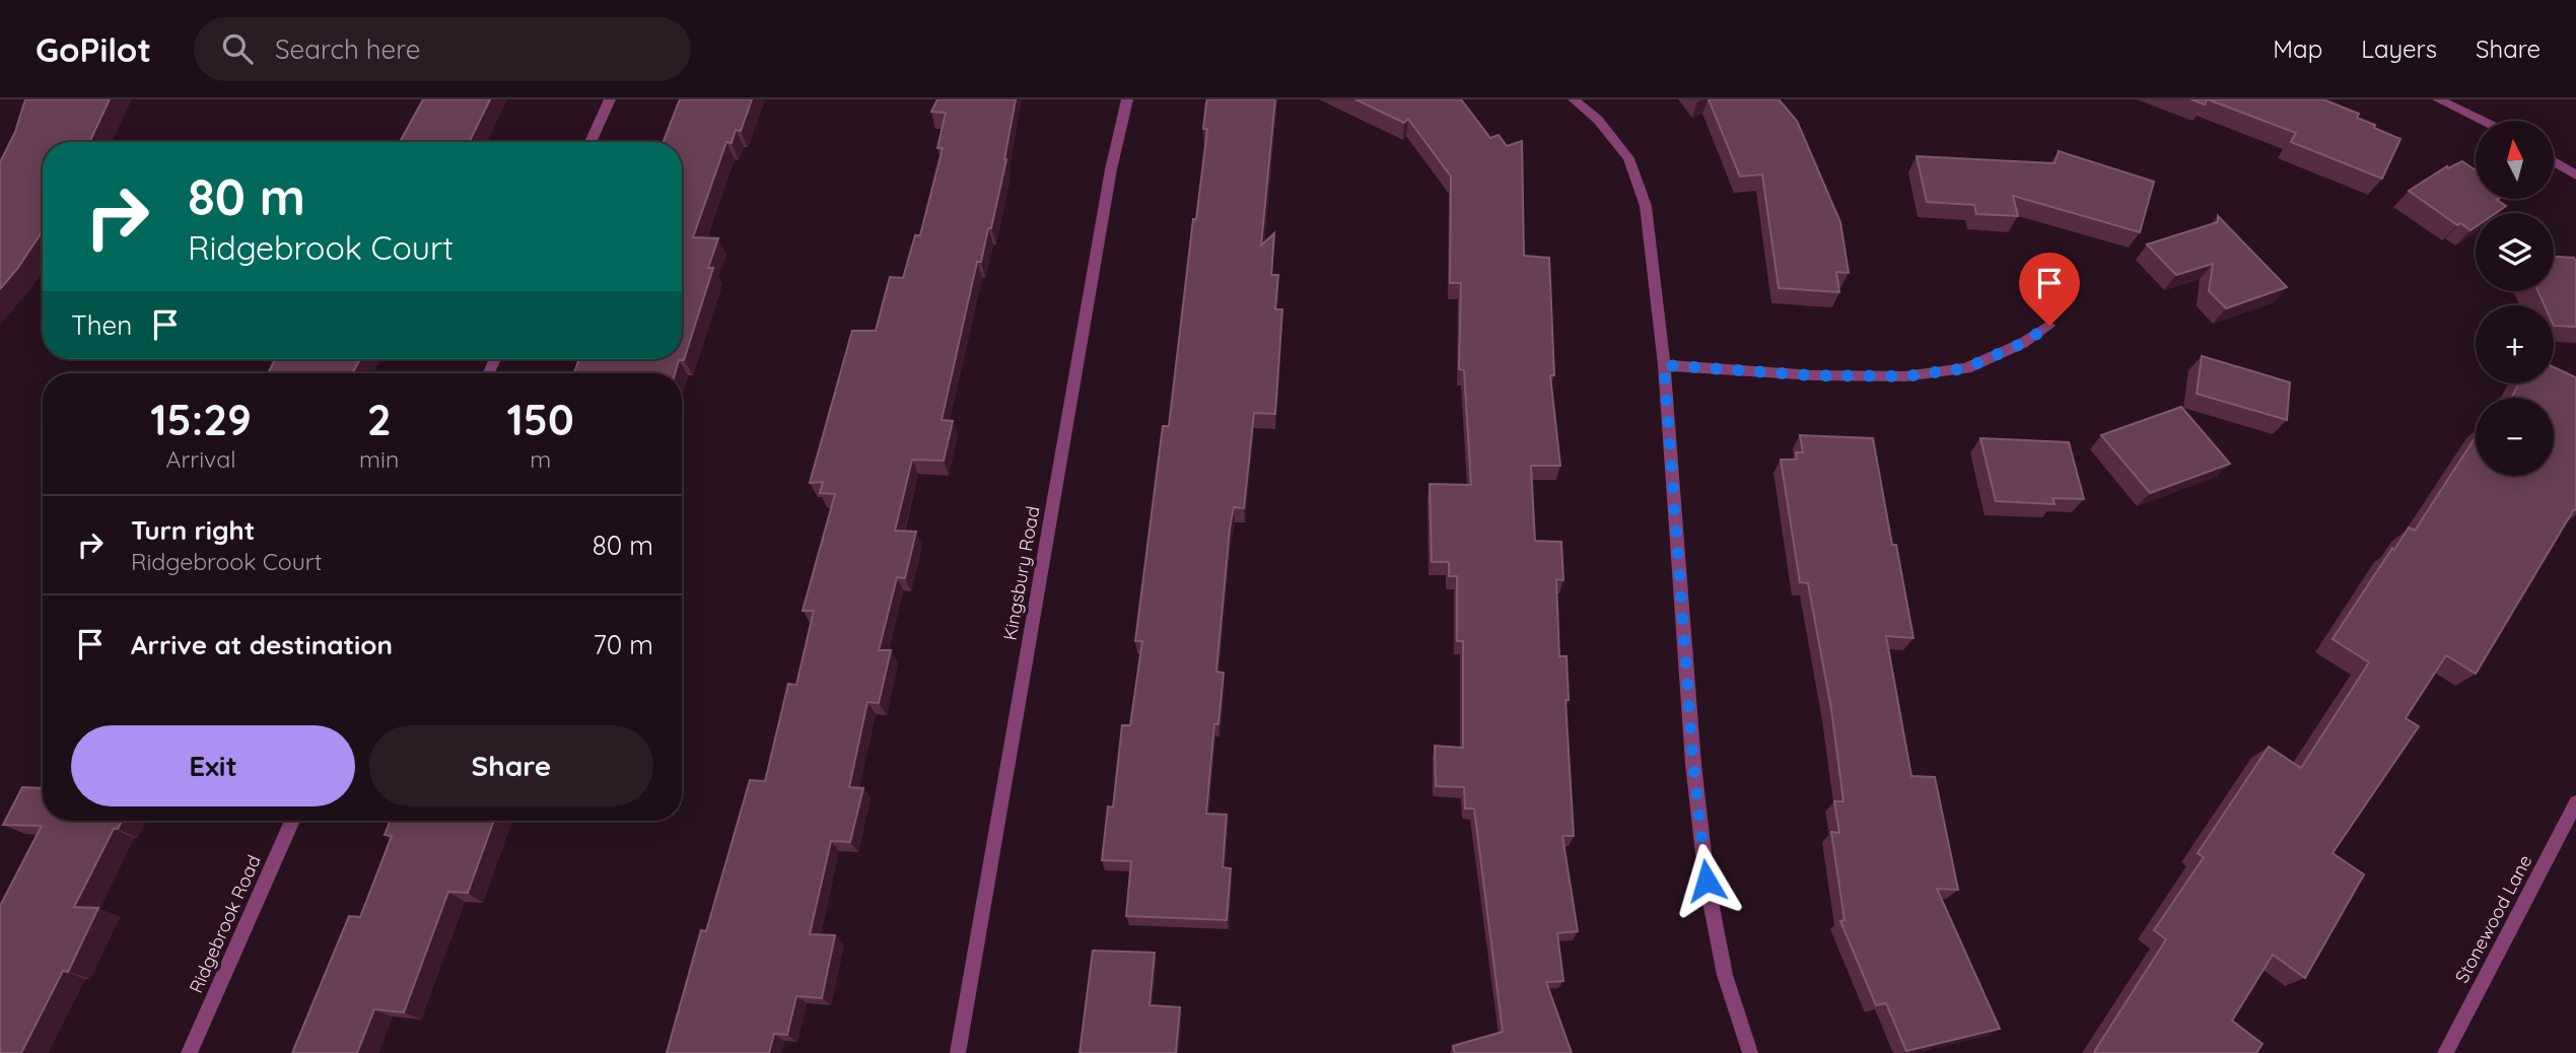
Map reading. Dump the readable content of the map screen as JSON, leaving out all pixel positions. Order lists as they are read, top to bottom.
{
  "streets": {
    "street": ["Kingsbury Road", "Stonewood Lane", "Ridgebrook Road"]
  },
  "north": "top",
  "page": {
    "header": "GoPilot",
    "search": "Search here",
    "nav": ["Map", "Layers", "Share"],
    "map_buttons": ["+", "−"],
    "turn": ["80 m", "Ridgebrook Court"],
    "then": "Then",
    "eta": [
      "15:29",
      "Arrival",
      "2",
      "min",
      "150",
      "m"
    ],
    "list": [
      {
        "name": "Turn right",
        "note": "Ridgebrook Court",
        "value": "80 m"
      },
      {
        "name": "Arrive at destination",
        "value": "70 m"
      }
    ],
    "buttons": ["Exit", "Share"]
  }
}
